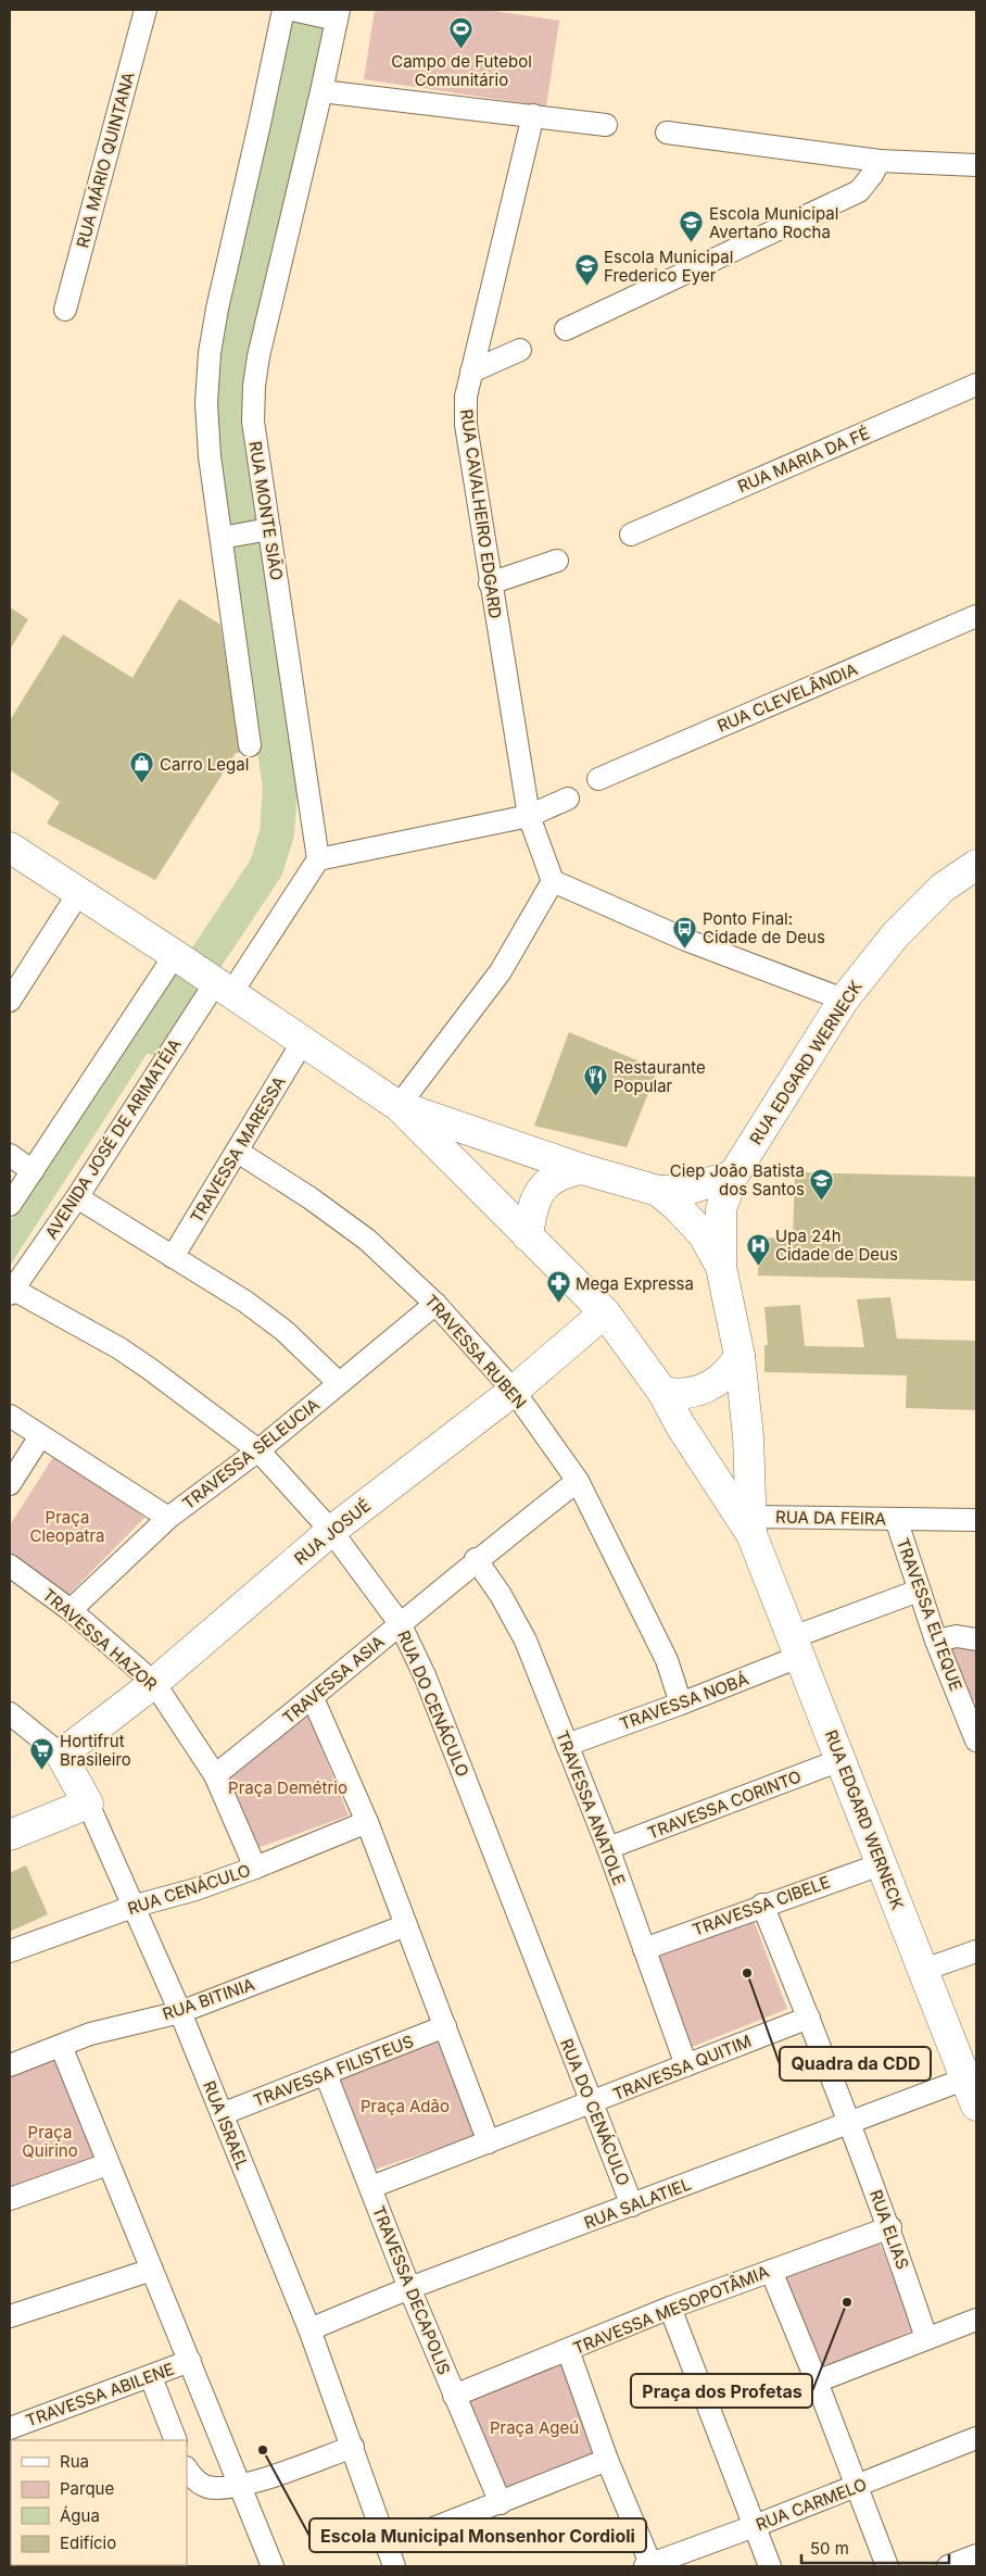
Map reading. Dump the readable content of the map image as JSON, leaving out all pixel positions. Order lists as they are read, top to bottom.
{
  "streets": {
    "main road": ["RUA EDGARD WERNECK", "RUA JOSUÉ", "RUA ISRAEL"],
    "street": [
      "RUA MÁRIO QUINTANA",
      "RUA MARIA DA FÉ",
      "RUA MONTE SIÃO",
      "RUA CAVALHEIRO EDGARD",
      "RUA CLEVELÂNDIA",
      "AVENIDA JOSÉ DE ARIMATÉIA",
      "TRAVESSA MARESSA",
      "TRAVESSA RUBEN",
      "TRAVESSA SELEUCIA",
      "RUA DA FEIRA",
      "TRAVESSA ELTEQUE",
      "TRAVESSA HAZOR",
      "TRAVESSA ASIA",
      "TRAVESSA NOBÁ",
      "RUA DO CENÁCULO",
      "TRAVESSA CORINTO",
      "TRAVESSA ANATOLE",
      "RUA CENÁCULO",
      "TRAVESSA CIBELE",
      "RUA BITINIA",
      "TRAVESSA QUITIM",
      "TRAVESSA FILISTEUS",
      "RUA SALATIEL",
      "RUA ELIAS",
      "TRAVESSA DECAPOLIS",
      "TRAVESSA MESOPOTÂMIA",
      "TRAVESSA ABILENE",
      "RUA CARMELO"
    ]
  },
  "crossings": [
    ["RUA EDGARD WERNECK", "RUA DA FEIRA"],
    ["RUA EDGARD WERNECK", "TRAVESSA NOBÁ"],
    ["RUA EDGARD WERNECK", "TRAVESSA CORINTO"],
    ["RUA EDGARD WERNECK", "TRAVESSA CIBELE"],
    ["RUA EDGARD WERNECK", "RUA SALATIEL"],
    ["AVENIDA JOSÉ DE ARIMATÉIA", "RUA DO CENÁCULO"],
    ["TRAVESSA MARESSA", "TRAVESSA RUBEN"],
    ["TRAVESSA RUBEN", "TRAVESSA SELEUCIA"],
    ["TRAVESSA RUBEN", "RUA JOSUÉ"],
    ["TRAVESSA RUBEN", "TRAVESSA ASIA"],
    ["TRAVESSA RUBEN", "TRAVESSA NOBÁ"],
    ["TRAVESSA SELEUCIA", "TRAVESSA HAZOR"],
    ["TRAVESSA SELEUCIA", "RUA DO CENÁCULO"],
    ["RUA DA FEIRA", "TRAVESSA ELTEQUE"],
    ["RUA JOSUÉ", "TRAVESSA HAZOR"],
    ["RUA JOSUÉ", "RUA DO CENÁCULO"],
    ["RUA JOSUÉ", "RUA ISRAEL"],
    ["TRAVESSA ELTEQUE", "TRAVESSA NOBÁ"],
    ["TRAVESSA HAZOR", "TRAVESSA ASIA"],
    ["TRAVESSA HAZOR", "RUA CENÁCULO"],
    ["TRAVESSA ASIA", "RUA DO CENÁCULO"],
    ["TRAVESSA ASIA", "TRAVESSA ANATOLE"],
    ["TRAVESSA NOBÁ", "TRAVESSA ANATOLE"],
    ["RUA DO CENÁCULO", "TRAVESSA QUITIM"],
    ["RUA DO CENÁCULO", "RUA SALATIEL"],
    ["TRAVESSA CORINTO", "TRAVESSA ANATOLE"],
    ["TRAVESSA ANATOLE", "TRAVESSA CIBELE"],
    ["TRAVESSA ANATOLE", "TRAVESSA QUITIM"],
    ["RUA CENÁCULO", "RUA ISRAEL"],
    ["TRAVESSA CIBELE", "RUA ELIAS"],
    ["RUA BITINIA", "RUA ISRAEL"],
    ["TRAVESSA QUITIM", "RUA ELIAS"],
    ["TRAVESSA QUITIM", "TRAVESSA DECAPOLIS"],
    ["TRAVESSA FILISTEUS", "RUA ISRAEL"],
    ["TRAVESSA FILISTEUS", "TRAVESSA DECAPOLIS"],
    ["RUA ISRAEL", "RUA SALATIEL"],
    ["RUA SALATIEL", "RUA ELIAS"],
    ["RUA SALATIEL", "TRAVESSA DECAPOLIS"],
    ["RUA ELIAS", "TRAVESSA MESOPOTÂMIA"],
    ["TRAVESSA DECAPOLIS", "TRAVESSA MESOPOTÂMIA"]
  ],
  "parks": [
    "Praça Cleopatra",
    "Praça Demétrio",
    "Praça Adão",
    "Praça Quirino",
    "Praça Ageú"
  ],
  "places": {
    "sports": ["Campo de Futebol Comunitário"],
    "school or university": ["Escola Municipal Avertano Rocha", "Escola Municipal Frederico Eyer", "Ciep João Batista dos Santos"],
    "shop": ["Carro Legal"],
    "bus stop": ["Ponto Final: Cidade de Deus"],
    "restaurant": ["Restaurante Popular"],
    "hospital": ["Upa 24h Cidade de Deus"],
    "pharmacy": ["Mega Expressa"],
    "supermarket": ["Hortifrut Brasileiro"],
    "other": ["Quadra da CDD", "Praça dos Profetas", "Escola Municipal Monsenhor Cordioli"]
  },
  "legend": [
    "Rua",
    "Parque",
    "Água",
    "Edifício"
  ],
  "scale_bar": "50 m"
}
